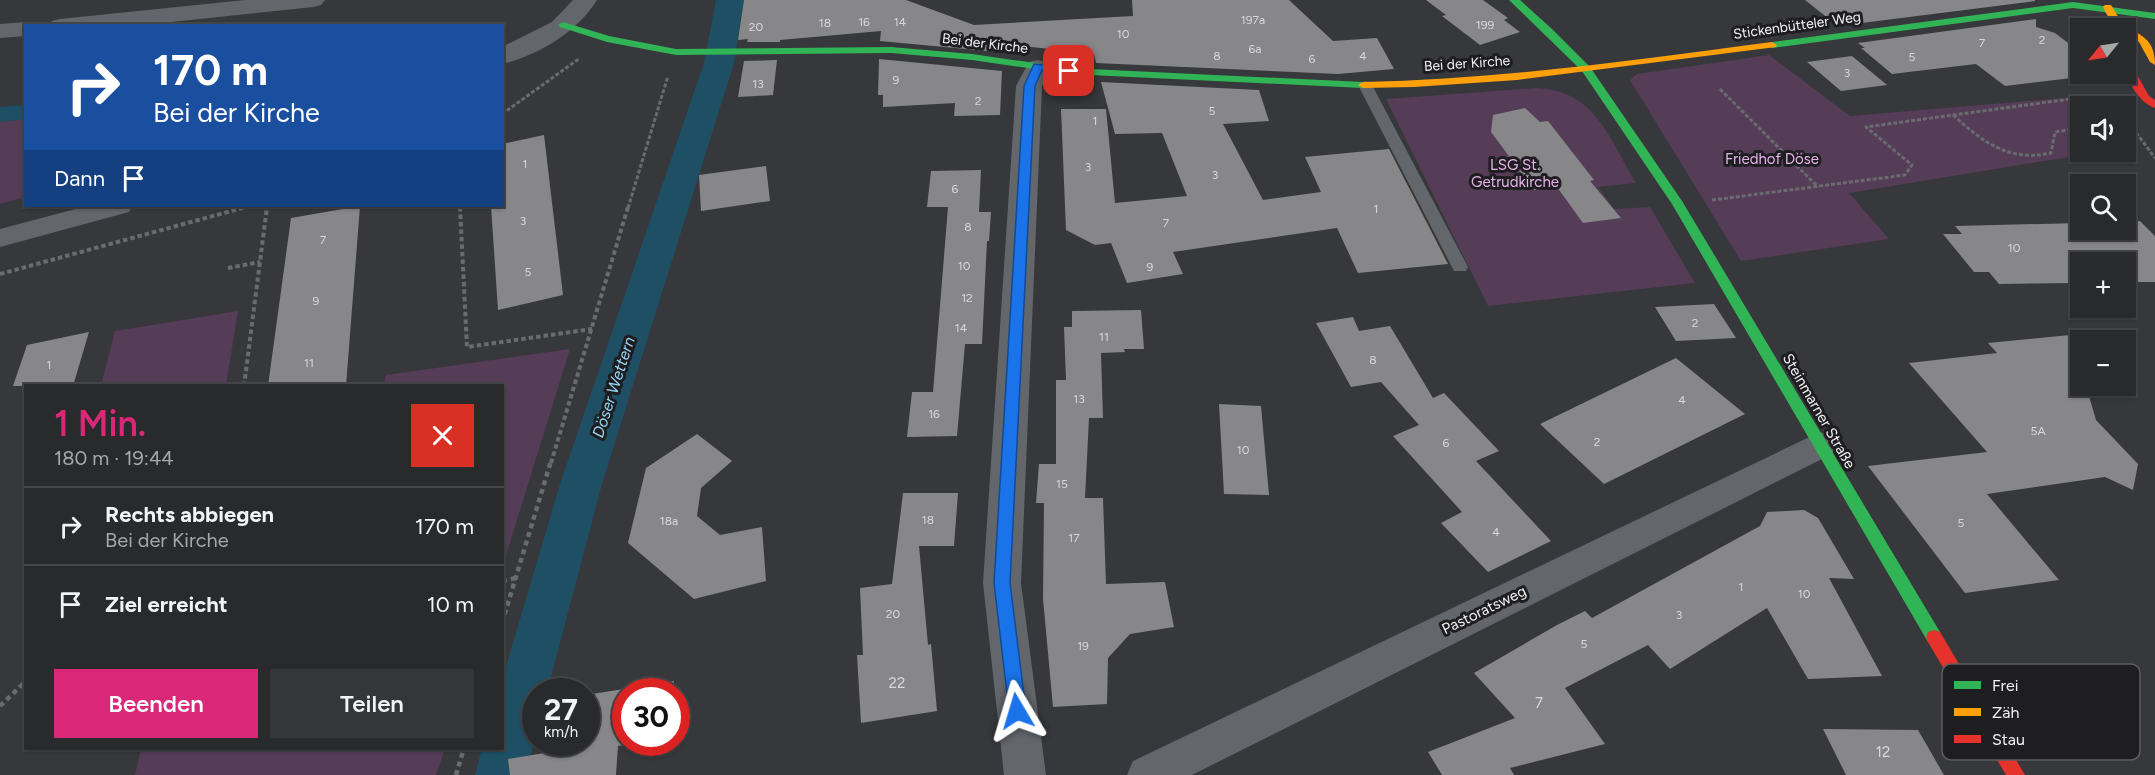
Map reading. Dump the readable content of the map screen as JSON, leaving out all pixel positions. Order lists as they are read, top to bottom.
{
  "streets": {
    "street": [
      "Stickenbütteler Weg",
      "Bei der Kirche",
      "Steinmarner Straße",
      "Pastoratsweg"
    ]
  },
  "crossings": [
    ["Stickenbütteler Weg", "Bei der Kirche"],
    ["Stickenbütteler Weg", "Steinmarner Straße"],
    ["Bei der Kirche", "Steinmarner Straße"],
    ["Steinmarner Straße", "Pastoratsweg"]
  ],
  "water": ["Döser Wettern"],
  "parks": ["Friedhof Döse", "LSG St. Getrudkirche"],
  "house_numbers": [
    "197a",
    "16",
    "14",
    "18",
    "199",
    "20",
    "10",
    "2",
    "7",
    "6a",
    "8",
    "4",
    "5",
    "6",
    "3",
    "9",
    "13",
    "2",
    "5",
    "1",
    "1",
    "3",
    "3",
    "6",
    "1",
    "3",
    "7",
    "8",
    "7",
    "10",
    "10",
    "9",
    "5",
    "12",
    "9",
    "2",
    "14",
    "11",
    "8",
    "11",
    "1",
    "13",
    "4",
    "16",
    "5A",
    "2",
    "6",
    "10",
    "15",
    "18",
    "18a",
    "5",
    "4",
    "17",
    "1",
    "10",
    "20",
    "3",
    "5",
    "19",
    "22",
    "7",
    "12"
  ],
  "legend": ["Frei", "Zäh", "Stau"],
  "north": "bottom left",
  "page": {
    "map_buttons": ["+", "−"],
    "turn": ["170 m", "Bei der Kirche"],
    "then": "Dann",
    "heading": ["1 Min.", "180 m · 19:44"],
    "list": [
      {
        "name": "Rechts abbiegen",
        "note": "Bei der Kirche",
        "value": "170 m"
      },
      {
        "name": "Ziel erreicht",
        "value": "10 m"
      }
    ],
    "buttons": ["Beenden", "Teilen"],
    "speed": "27 km/h",
    "limit": "30"
  }
}
